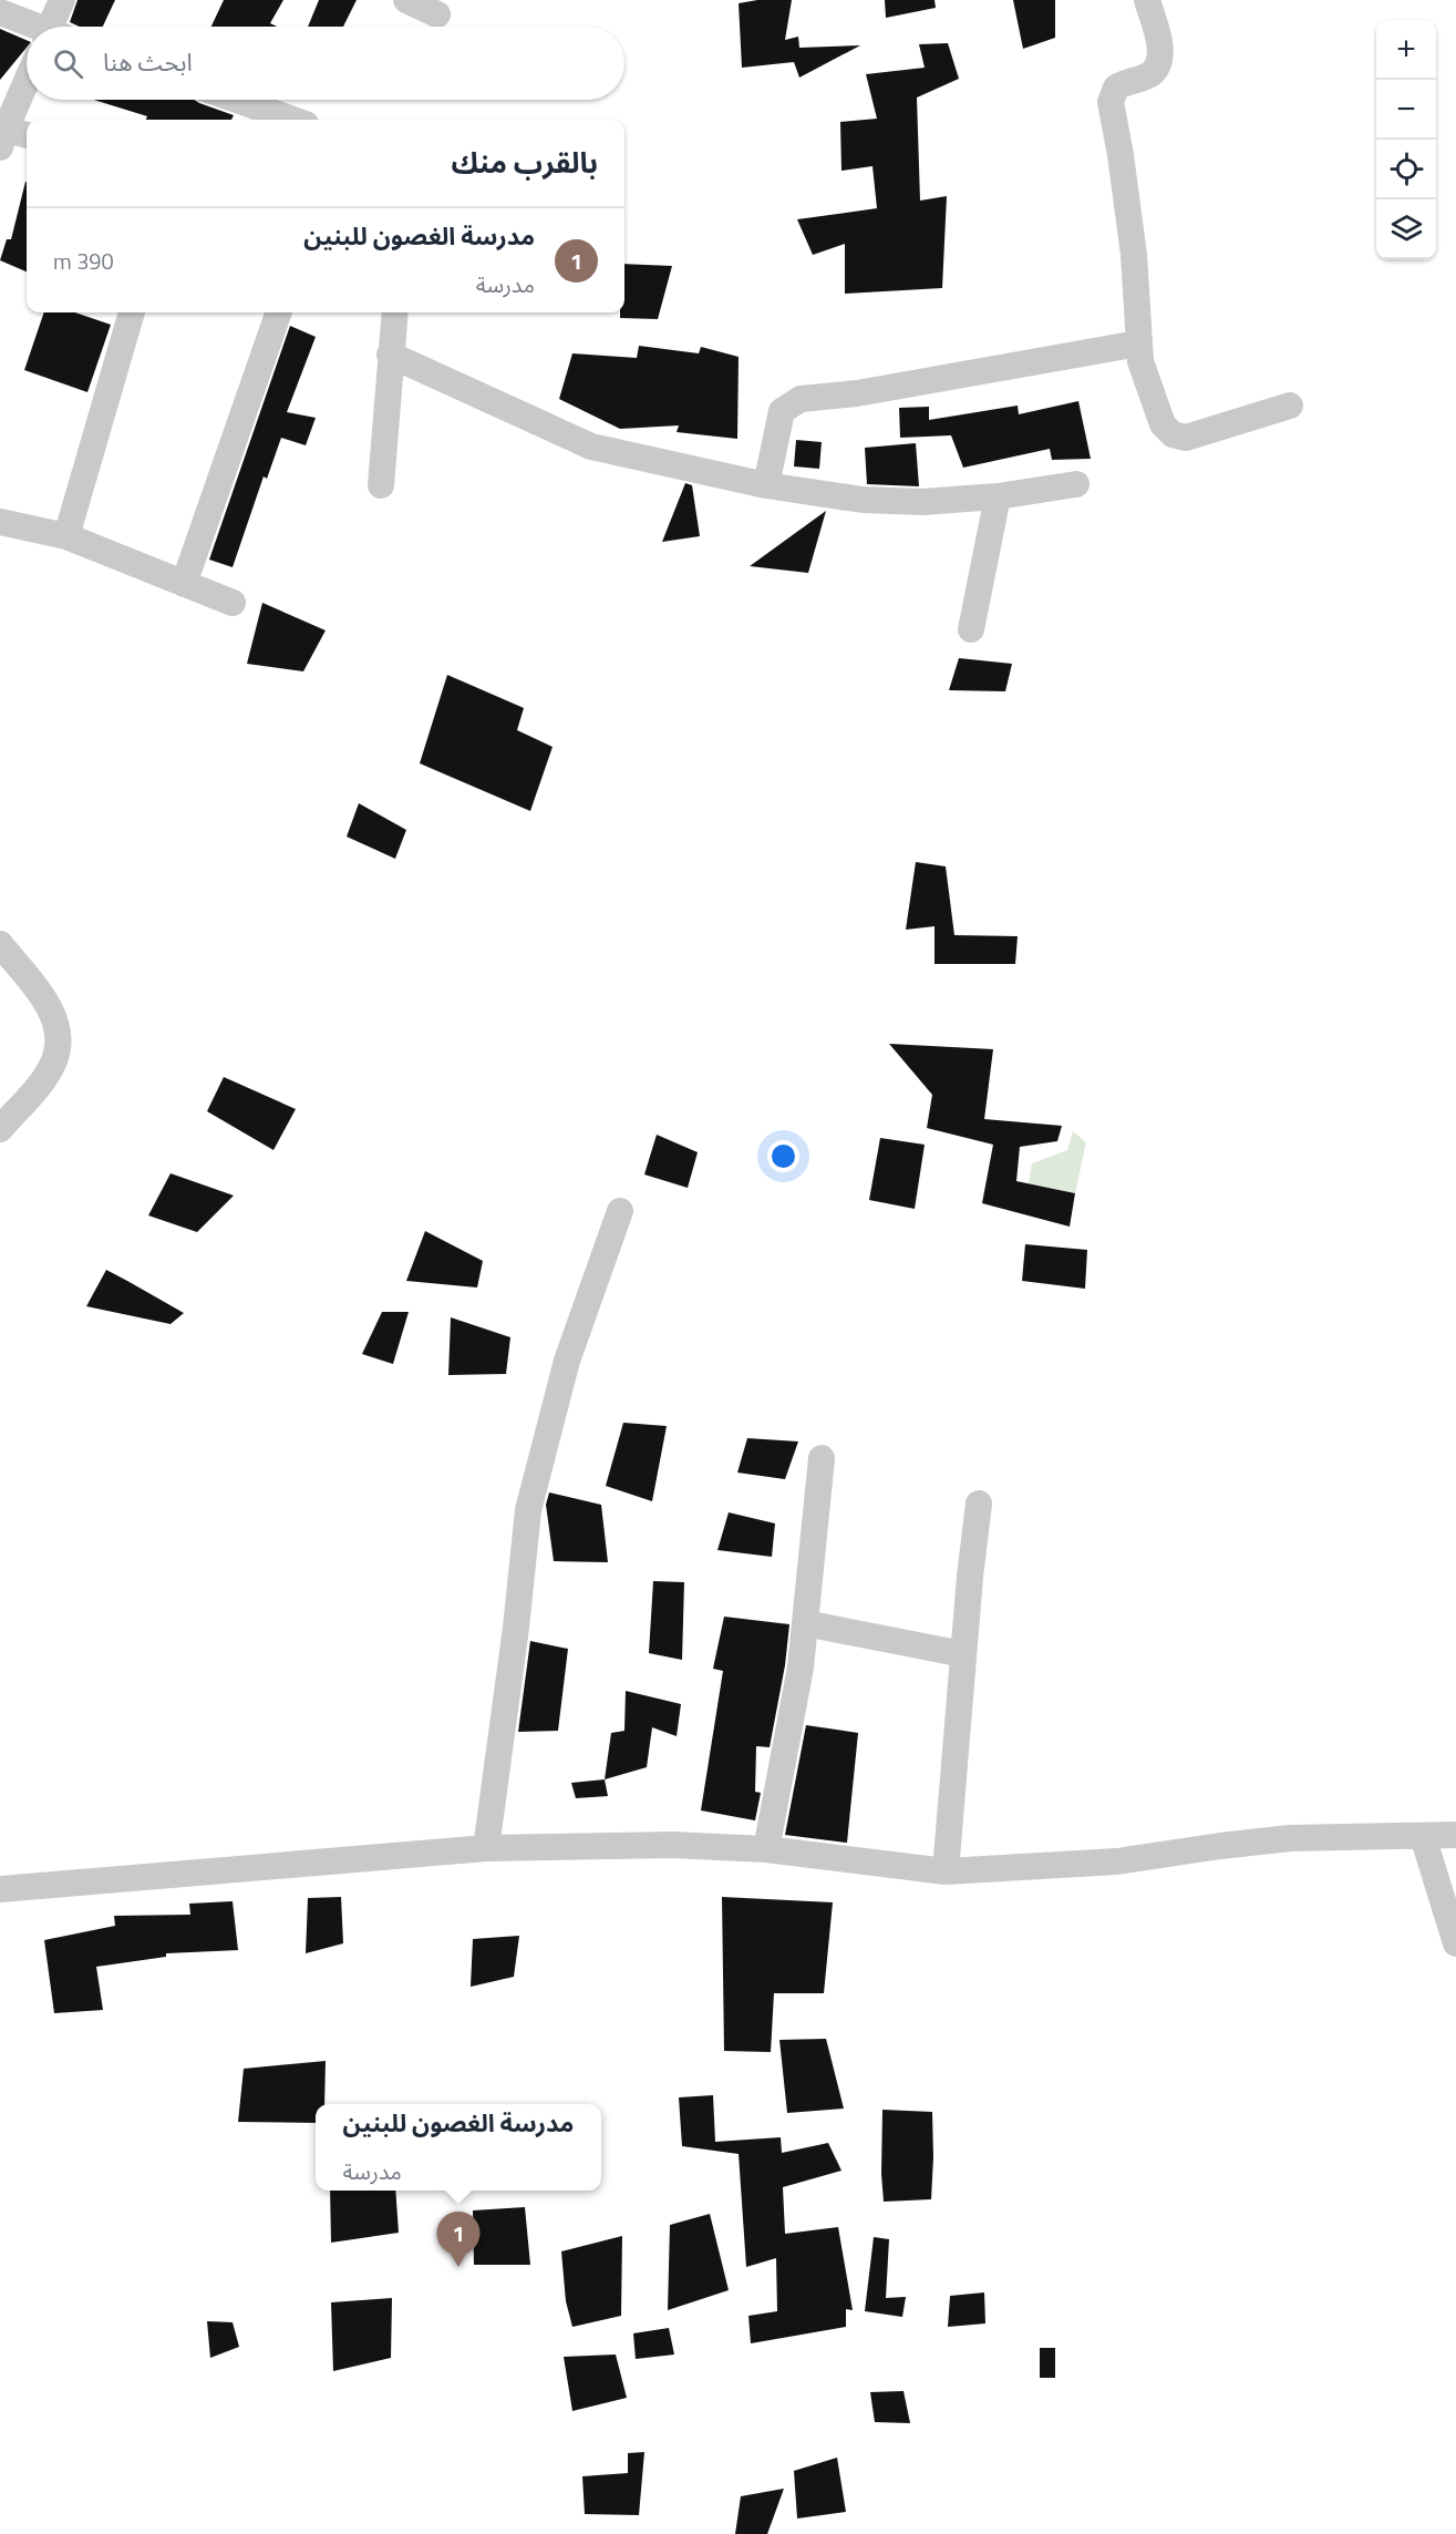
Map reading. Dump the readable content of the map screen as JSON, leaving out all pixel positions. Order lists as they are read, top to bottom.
{
  "page": {
    "map_buttons": ["+", "−"],
    "search": "ابحث هنا",
    "heading": "بالقرب منك",
    "list": [
      {
        "mark": "1",
        "name": "مدرسة الغصون للبنين",
        "note": "مدرسة",
        "value": "390 m"
      }
    ],
    "popup": ["مدرسة الغصون للبنين", "مدرسة"],
    "pins": "1"
  }
}
